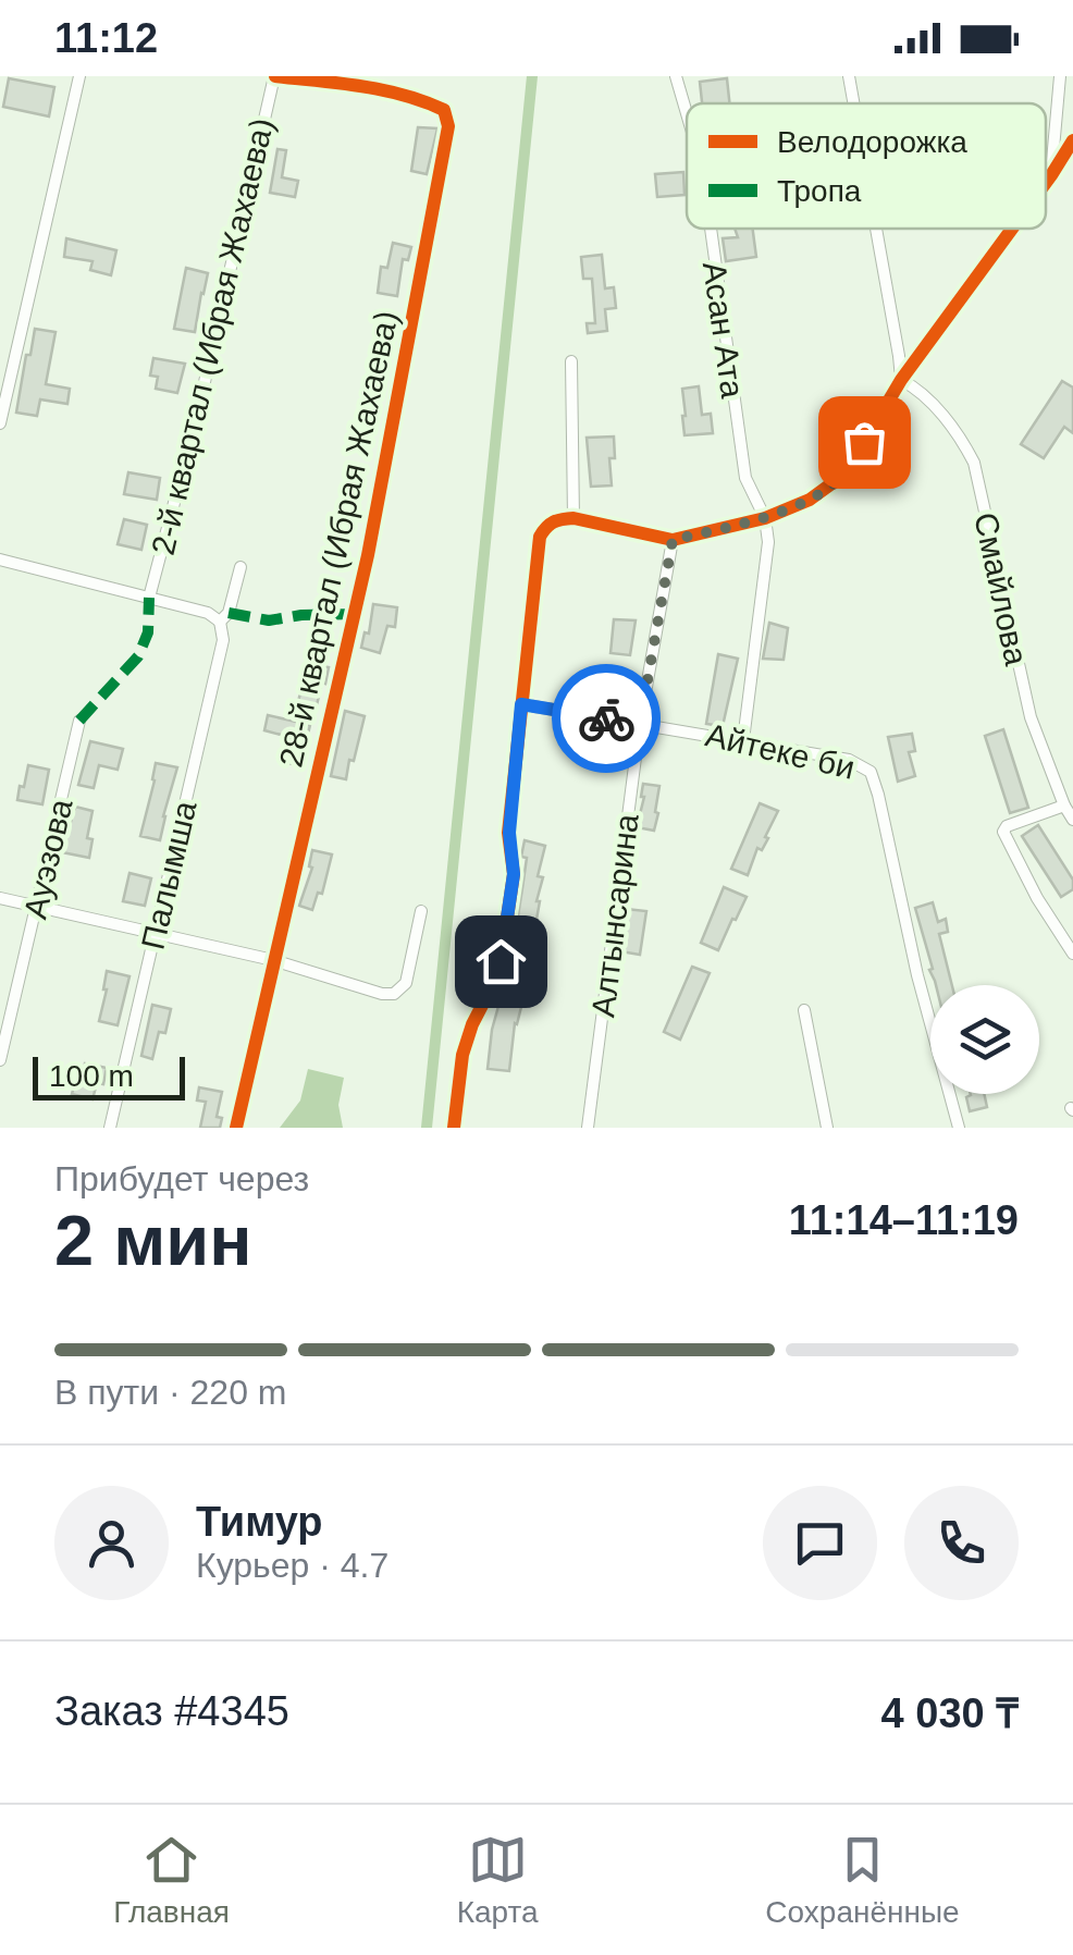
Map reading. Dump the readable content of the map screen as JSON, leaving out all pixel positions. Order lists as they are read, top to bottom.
{
  "streets": {
    "street": [
      "Асан Ата",
      "2-й квартал (Ибрая Жахаева)",
      "28-й квартал (Ибрая Жахаева)",
      "Смайлова",
      "Айтеке би",
      "Ауэзова",
      "Палымша",
      "Алтынсарина"
    ]
  },
  "crossings": [
    ["2-й квартал (Ибрая Жахаева)", "28-й квартал (Ибрая Жахаева)"],
    ["Айтеке би", "Алтынсарина"]
  ],
  "legend": ["Велодорожка", "Тропа"],
  "scale_bar": "100 m",
  "page": {
    "status": "11:12",
    "scale": "100 m",
    "heading": ["2 мин", "Прибудет через", "11:14–11:19"],
    "panel": [
      "Тимур",
      "Курьер · 4.7",
      "Заказ #4345",
      "4 030 ₸"
    ],
    "bar": "В пути · 220 m",
    "tabs": ["Главная", "Карта", "Сохранённые"]
  }
}
